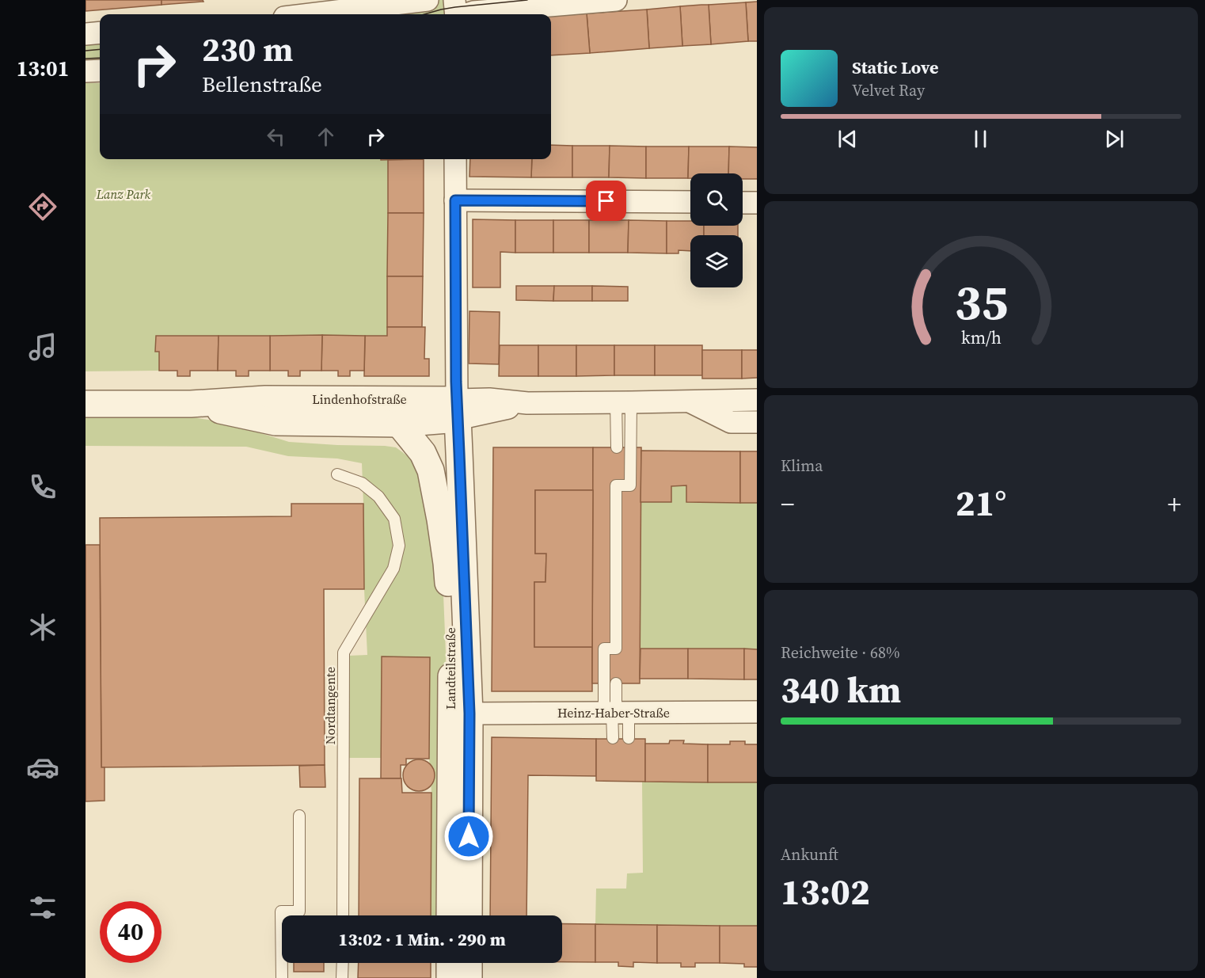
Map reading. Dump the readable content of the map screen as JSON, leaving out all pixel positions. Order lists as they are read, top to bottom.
{
  "streets": {
    "street": ["Lindenhofstraße", "Landteilstraße", "Heinz-Haber-Straße"],
    "lane": ["Nordtangente"]
  },
  "crossings": [
    ["Lindenhofstraße", "Landteilstraße"],
    ["Landteilstraße", "Heinz-Haber-Straße"]
  ],
  "parks": ["Lanz Park"],
  "page": {
    "tabs": "13:01",
    "turn": ["230 m", "Bellenstraße"],
    "song": ["Static Love", "Velvet Ray"],
    "tile": [
      "Klima",
      ["Reichweite · 68%", "340 km"],
      ["Ankunft", "13:02"]
    ],
    "heat": ["−", "21°", "+"],
    "limit": "40",
    "trip": "13:02 · 1 Min. · 290 m",
    "gauge": ["35", "km/h"]
  }
}
